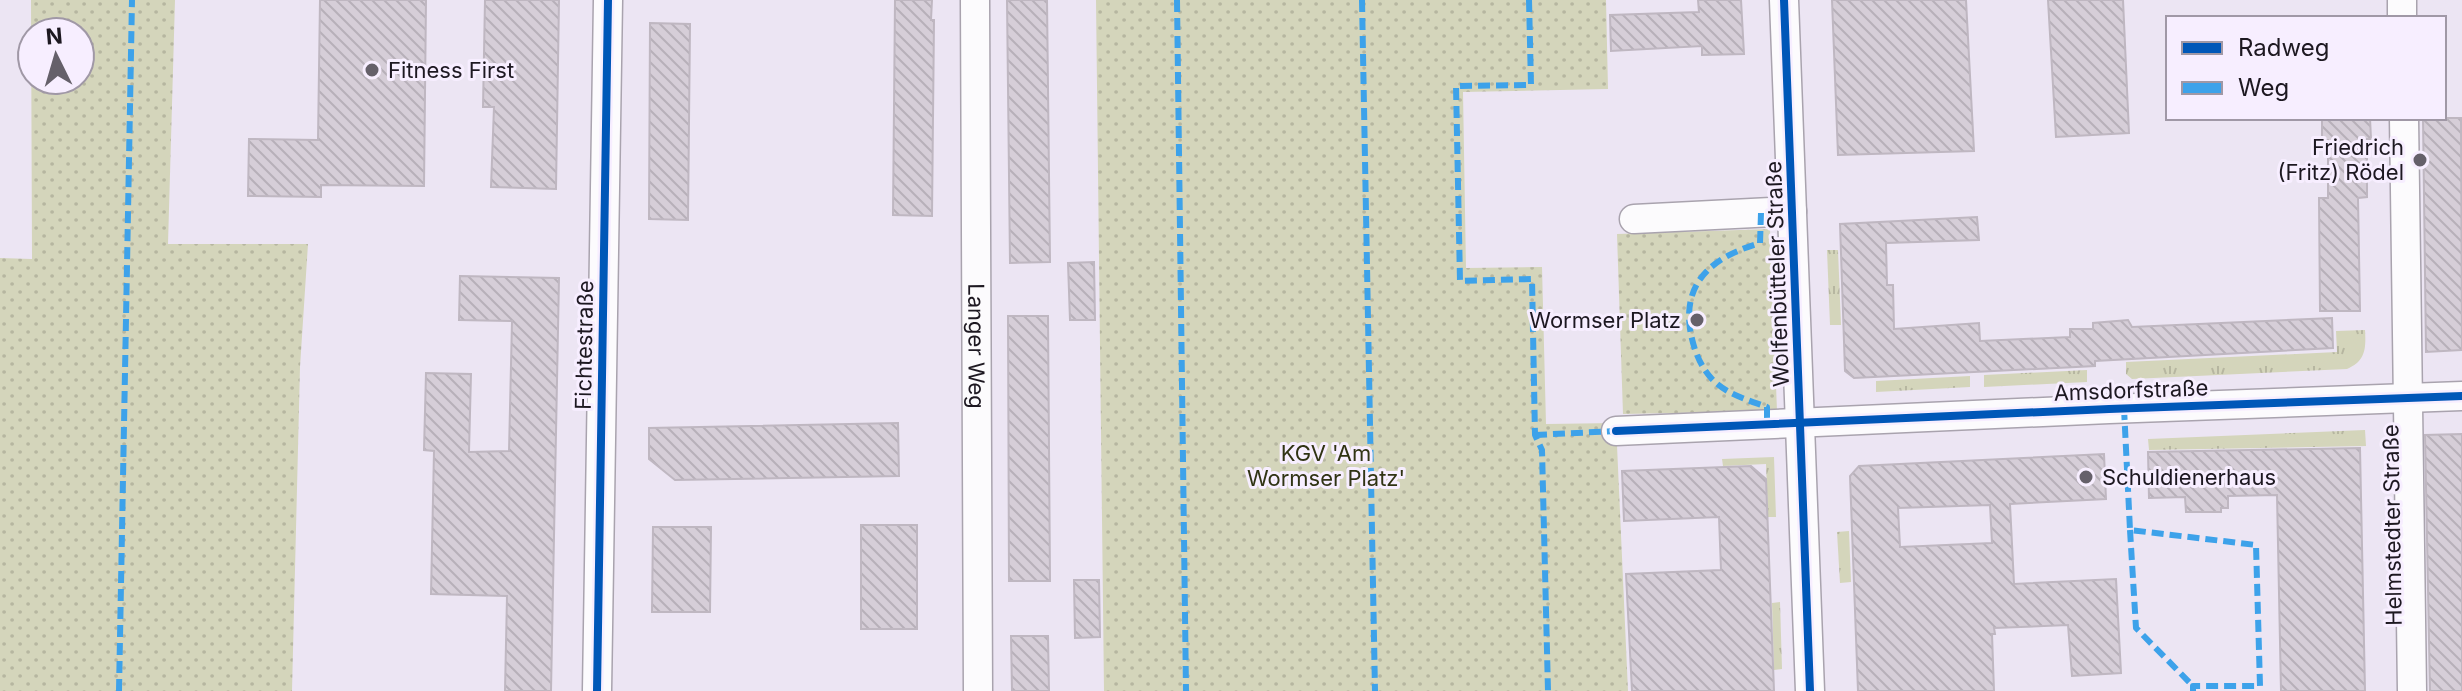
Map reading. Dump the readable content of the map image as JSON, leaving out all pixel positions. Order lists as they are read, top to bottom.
{
  "streets": {
    "street": [
      "Wolfenbütteler Straße",
      "Fichtestraße",
      "Langer Weg",
      "Amsdorfstraße",
      "Helmstedter Straße"
    ]
  },
  "crossings": [
    ["Wolfenbütteler Straße", "Amsdorfstraße"],
    ["Amsdorfstraße", "Helmstedter Straße"]
  ],
  "parks": ["KGV 'Am Wormser Platz'"],
  "places": [
    "Fitness First",
    "Friedrich (Fritz) Rödel",
    "Wormser Platz",
    "Schuldienerhaus"
  ],
  "legend": ["Radweg", "Weg"],
  "north": "top"
}
